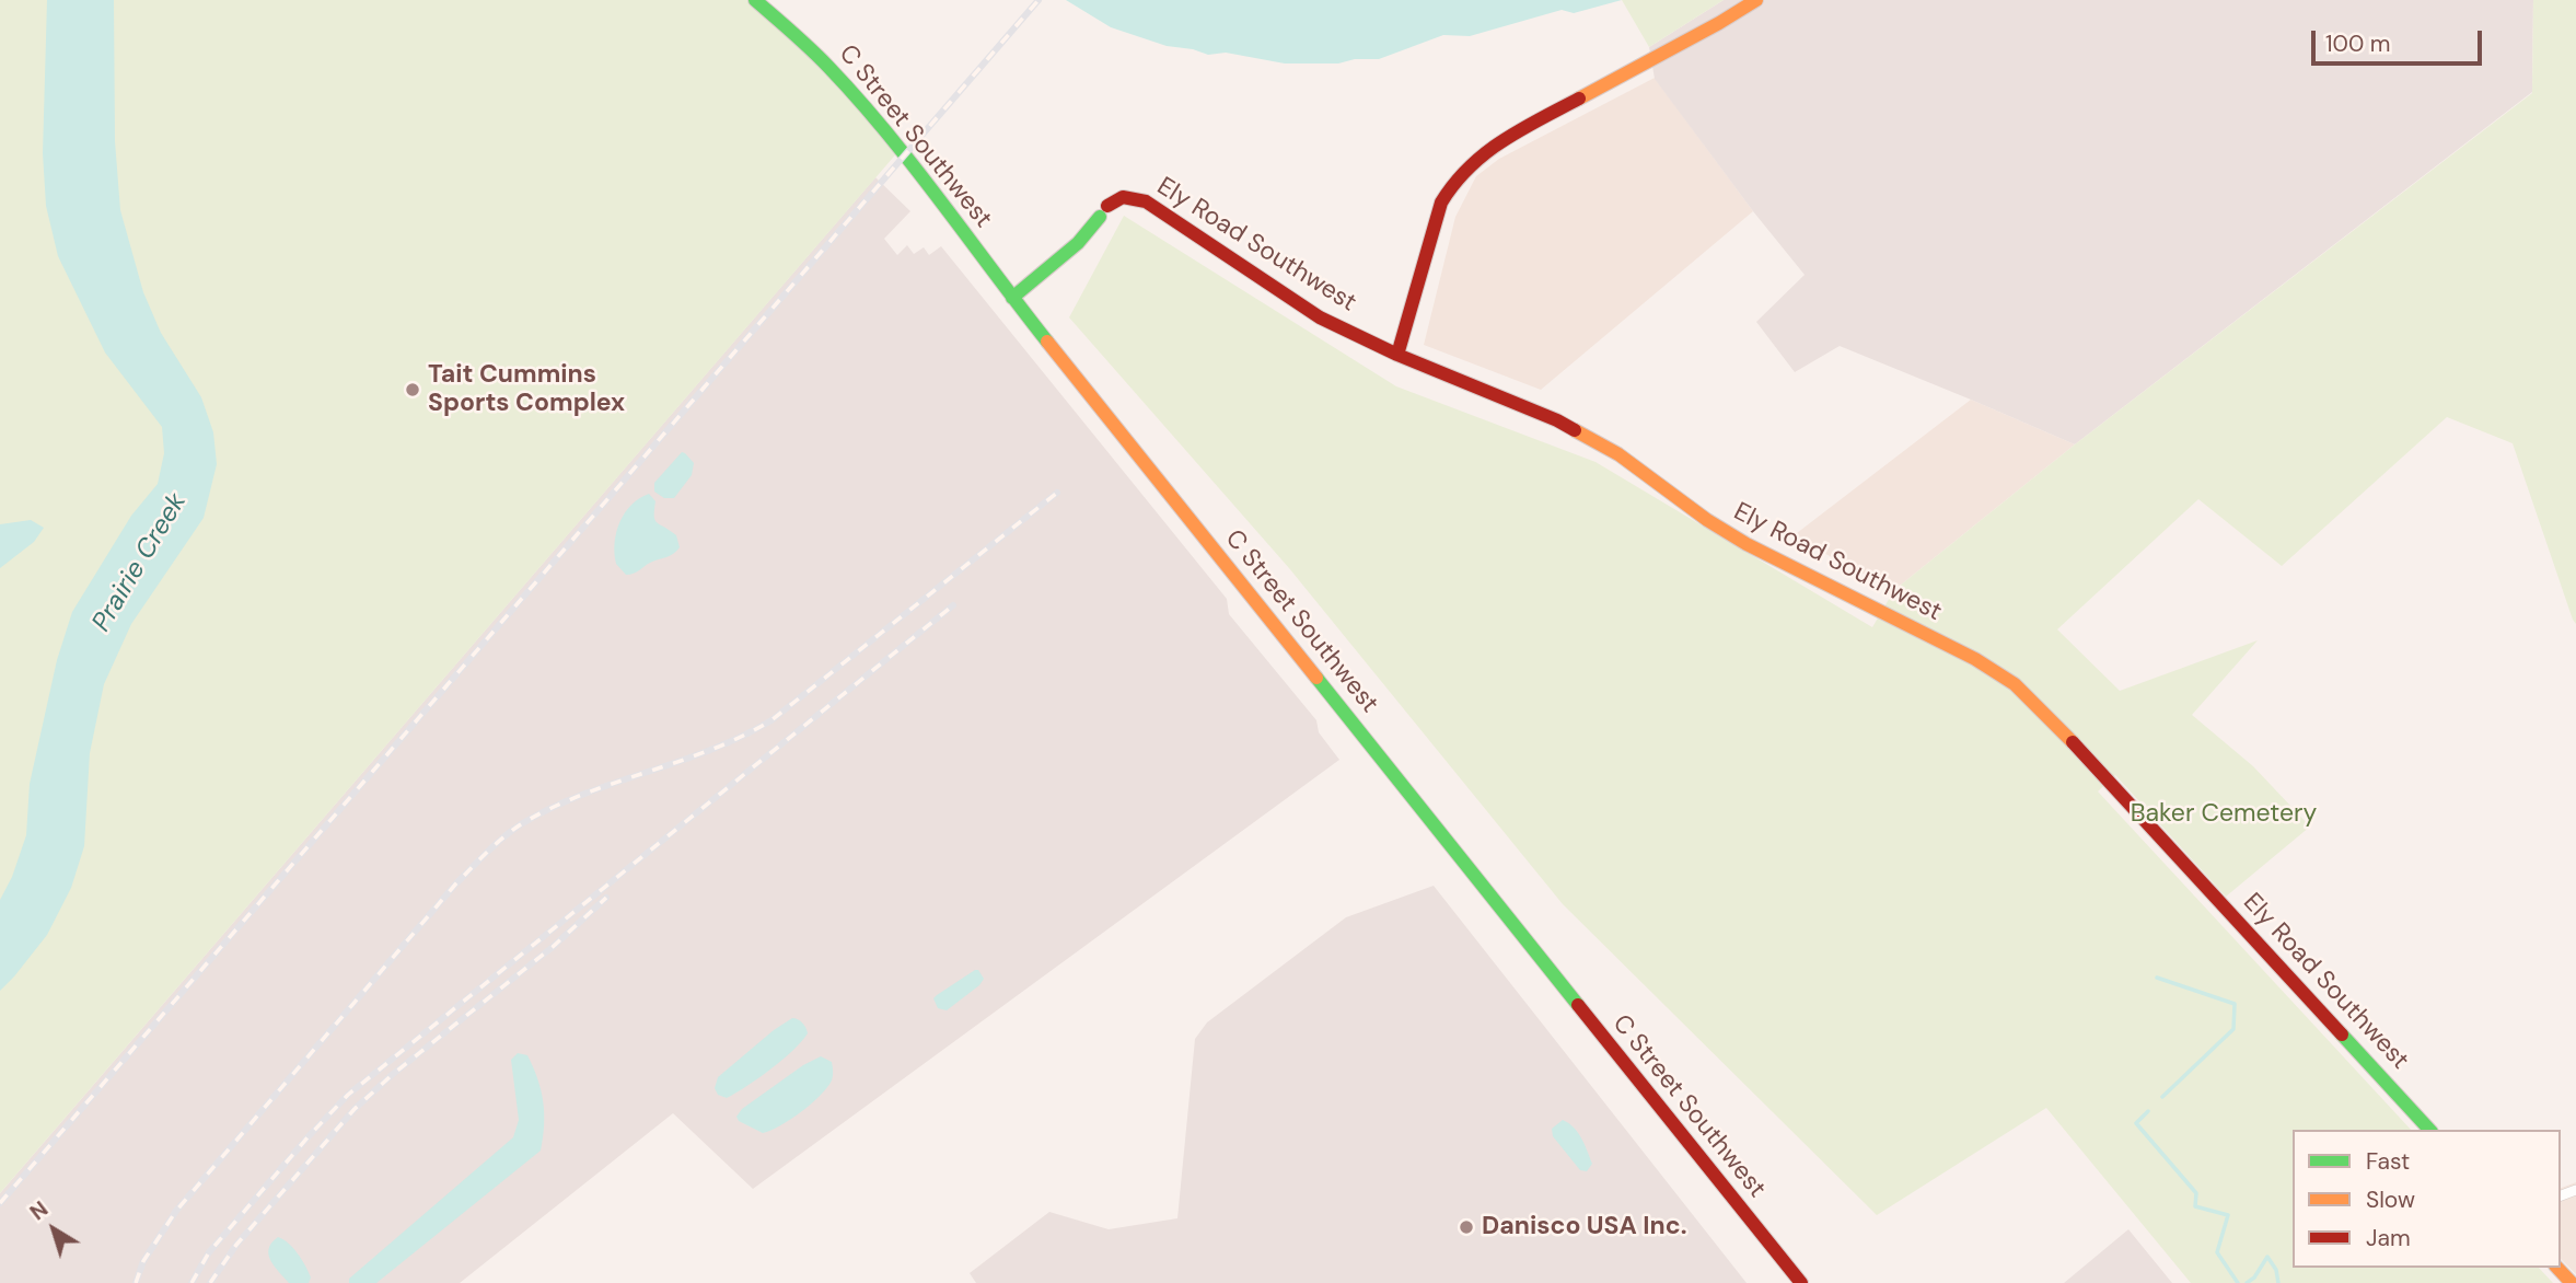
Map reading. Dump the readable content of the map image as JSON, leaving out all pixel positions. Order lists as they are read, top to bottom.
{
  "streets": {
    "street": ["C Street Southwest", "Ely Road Southwest"]
  },
  "crossings": [
    ["C Street Southwest", "Ely Road Southwest"]
  ],
  "water": ["Prairie Creek"],
  "parks": ["Baker Cemetery"],
  "places": ["Tait Cummins Sports Complex", "Danisco USA Inc."],
  "legend": ["Fast", "Slow", "Jam"],
  "scale_bar": "100 m",
  "north": "top left"
}
